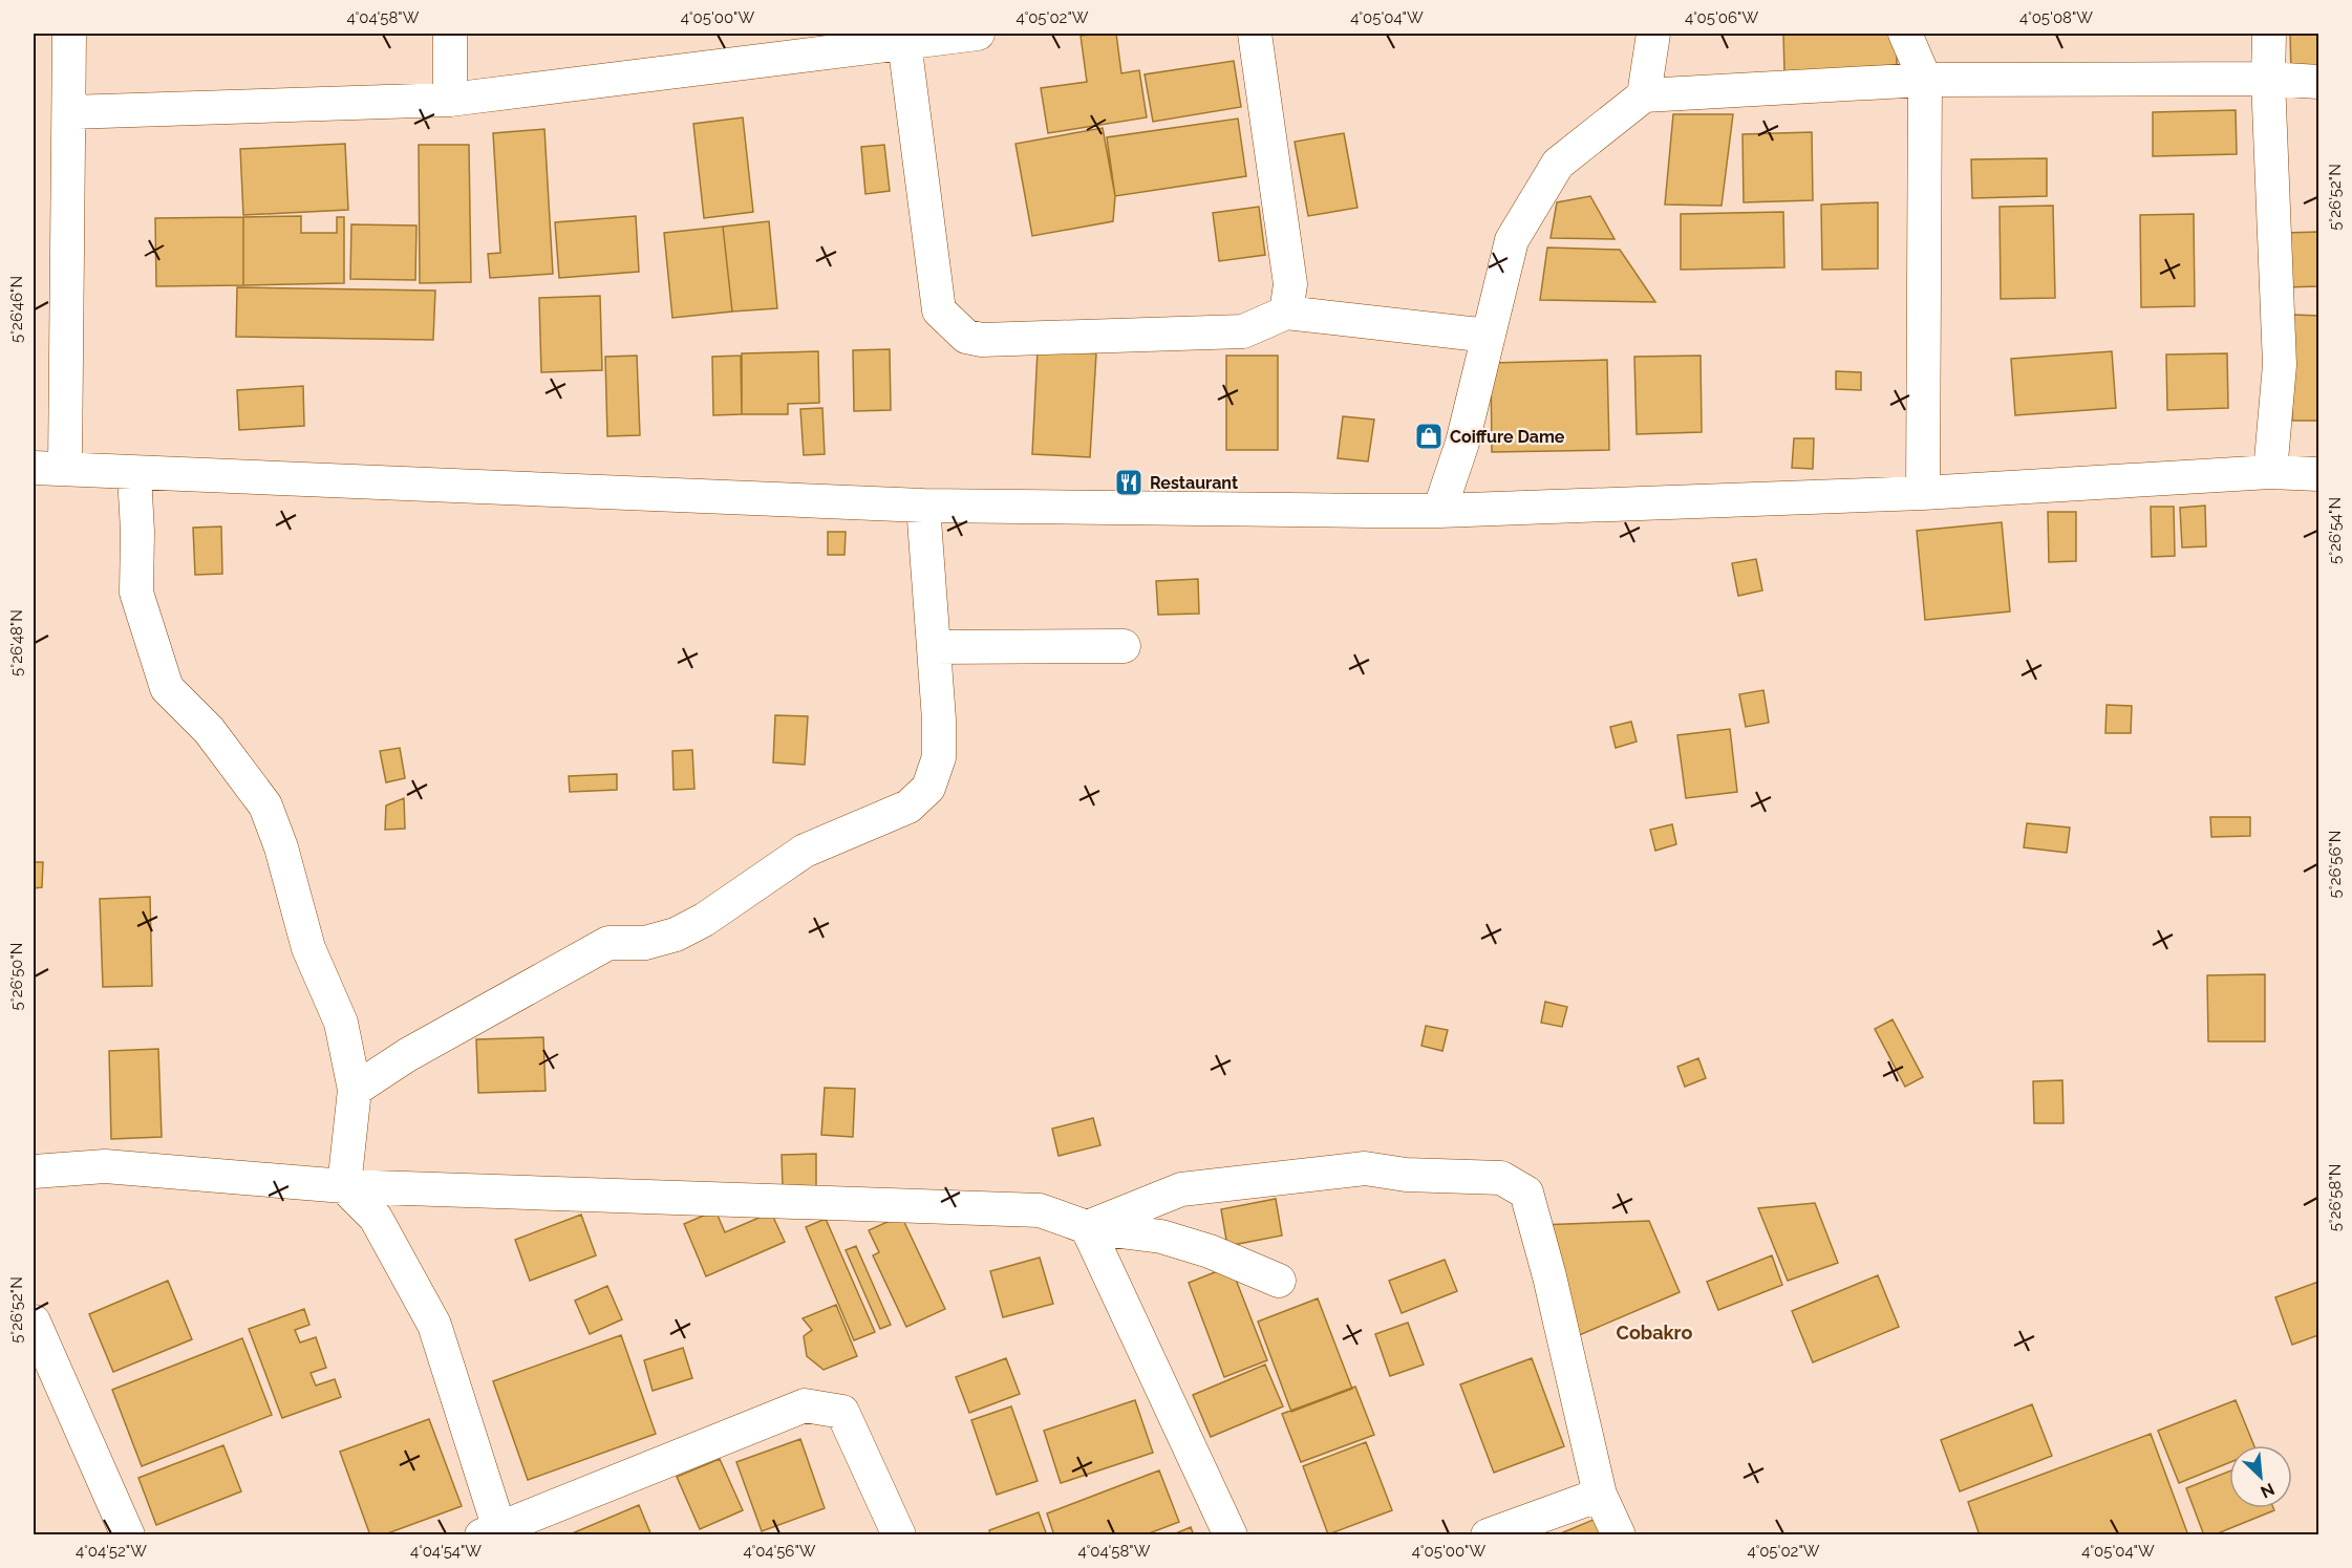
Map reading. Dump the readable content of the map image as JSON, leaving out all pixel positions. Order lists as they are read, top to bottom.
{
  "districts": ["Cobakro"],
  "places": {
    "shop": ["Coiffure Dame"],
    "restaurant": ["Restaurant"]
  },
  "north": "bottom right",
  "coordinates": [
    "4°04'58\"W",
    "4°05'00\"W",
    "4°05'02\"W",
    "4°05'04\"W",
    "4°05'06\"W",
    "4°05'08\"W",
    "5°26'52\"N",
    "5°26'46\"N",
    "5°26'54\"N",
    "5°26'48\"N",
    "5°26'56\"N",
    "5°26'50\"N",
    "5°26'58\"N",
    "4°04'52\"W",
    "4°04'54\"W",
    "4°04'56\"W"
  ]
}
